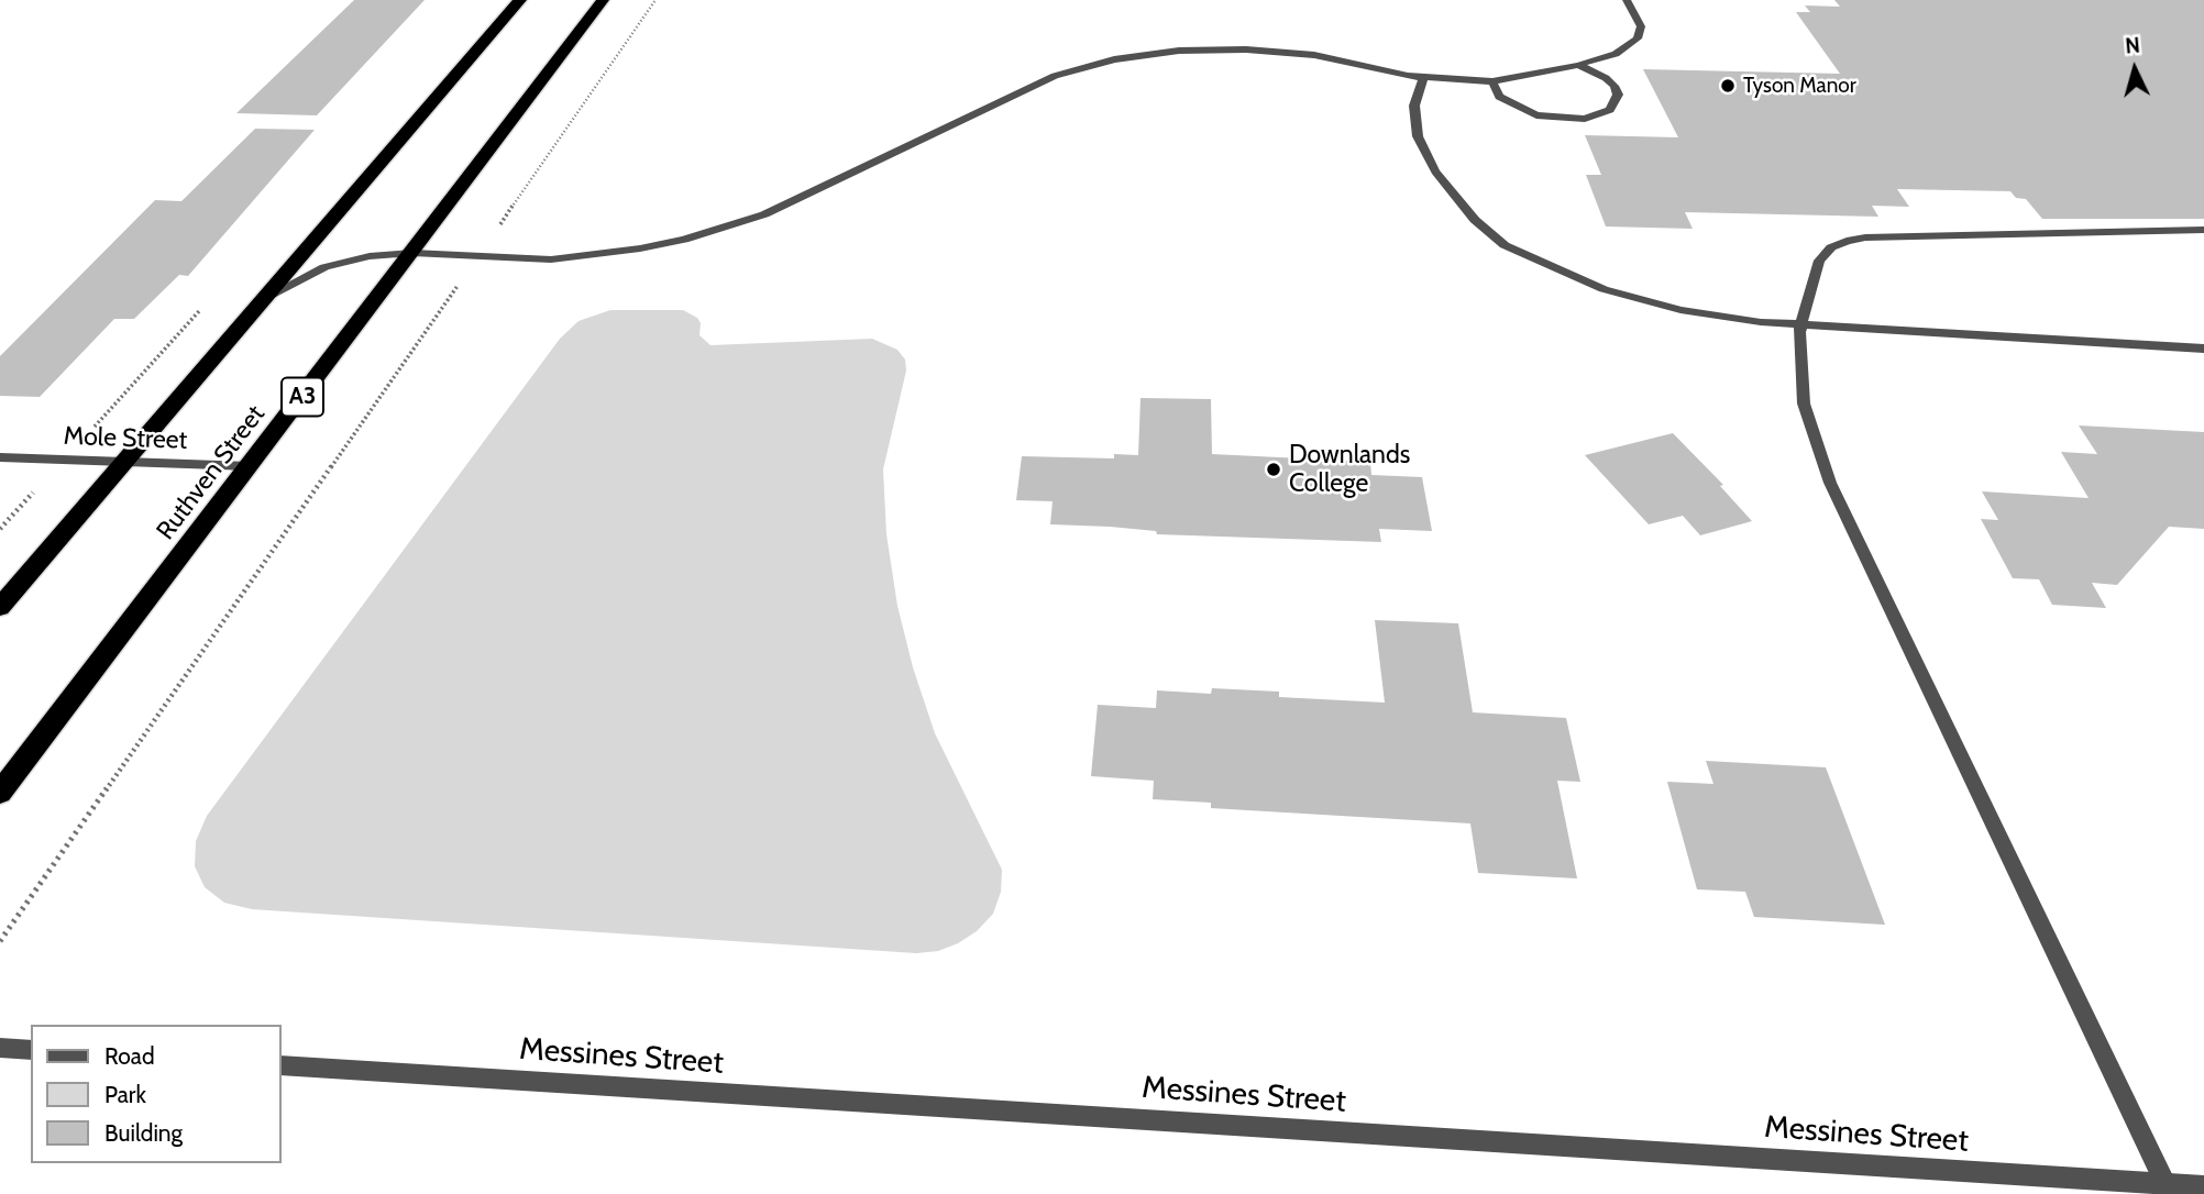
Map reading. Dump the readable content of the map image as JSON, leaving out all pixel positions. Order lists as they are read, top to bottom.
{
  "streets": {
    "highway": ["A3", "Ruthven Street"],
    "street": ["Mole Street", "Messines Street"]
  },
  "crossings": [
    ["Mole Street", "Ruthven Street"]
  ],
  "places": ["Tyson Manor", "Downlands College"],
  "legend": ["Road", "Park", "Building"],
  "north": "top"
}
